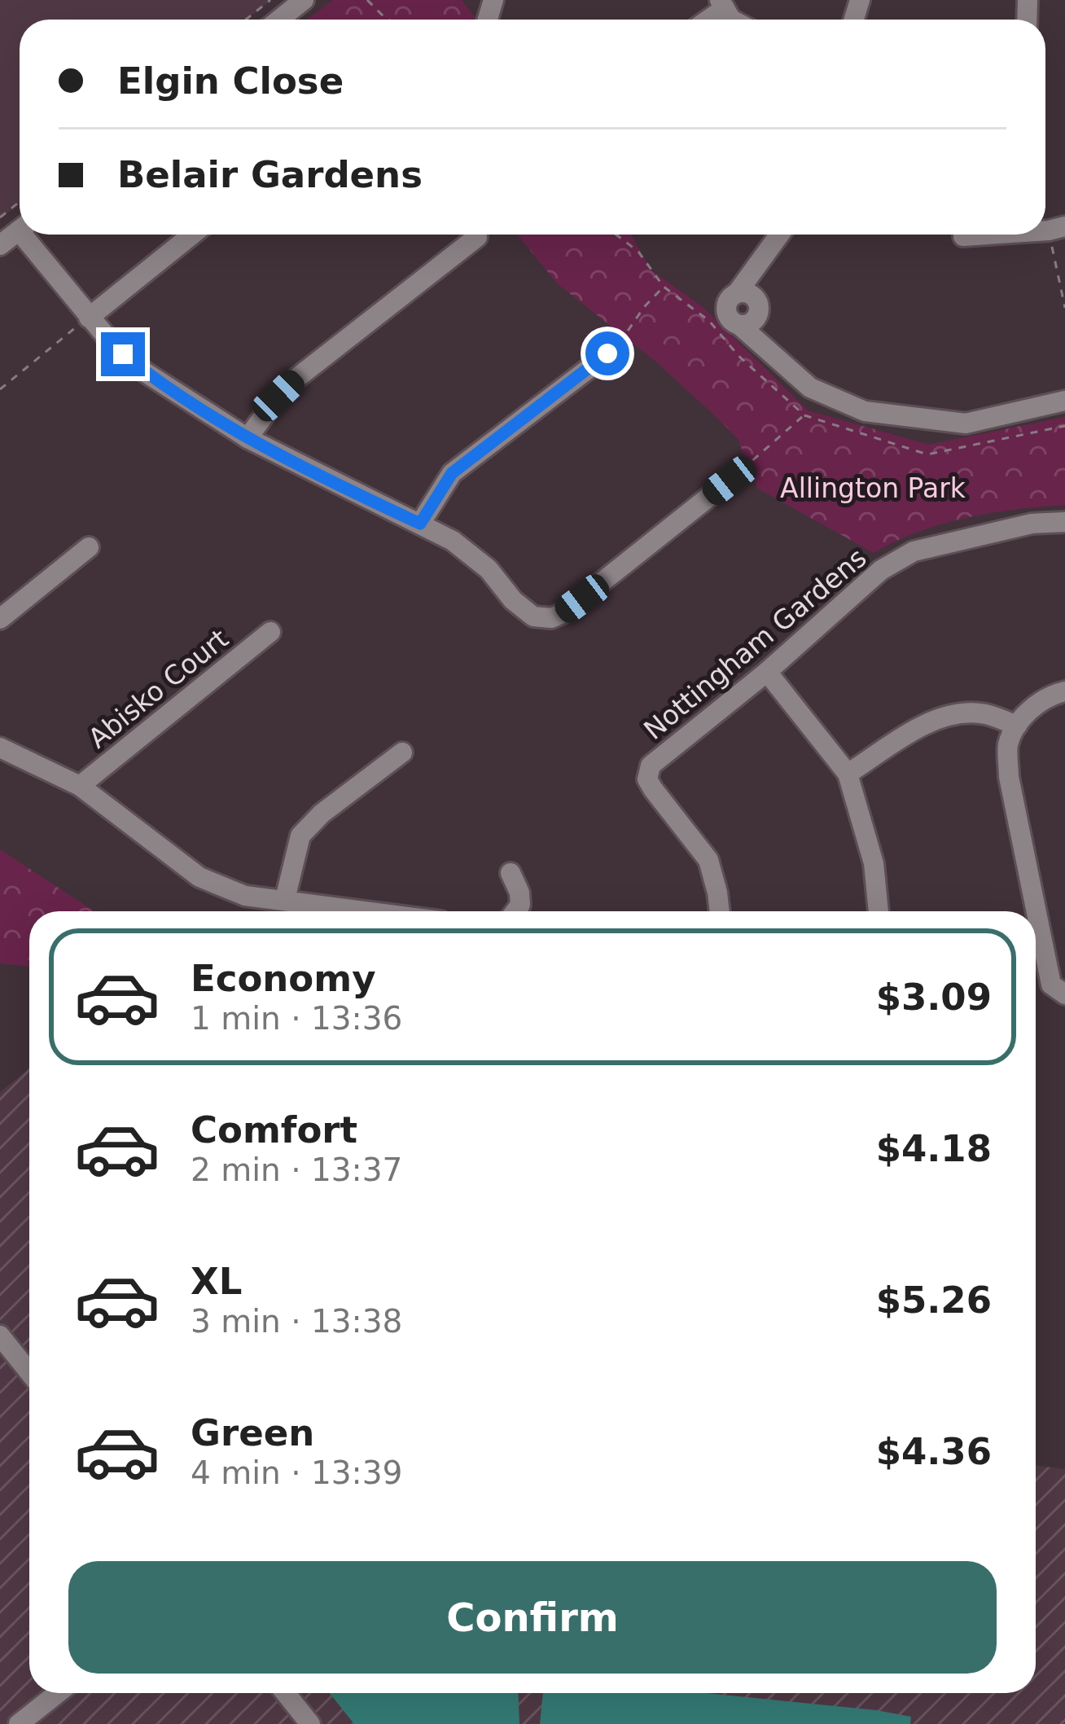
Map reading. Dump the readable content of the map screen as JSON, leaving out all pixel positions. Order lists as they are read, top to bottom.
{
  "streets": {
    "street": ["Nottingham Gardens", "Abisko Court"]
  },
  "parks": ["Allington Park"],
  "page": {
    "banner": ["Elgin Close", "Belair Gardens"],
    "list": [
      {
        "name": "Economy",
        "note": "1 min · 13:36",
        "value": "$3.09"
      },
      {
        "name": "Comfort",
        "note": "2 min · 13:37",
        "value": "$4.18"
      },
      {
        "name": "XL",
        "note": "3 min · 13:38",
        "value": "$5.26"
      },
      {
        "name": "Green",
        "note": "4 min · 13:39",
        "value": "$4.36"
      }
    ],
    "buttons": "Confirm"
  }
}
